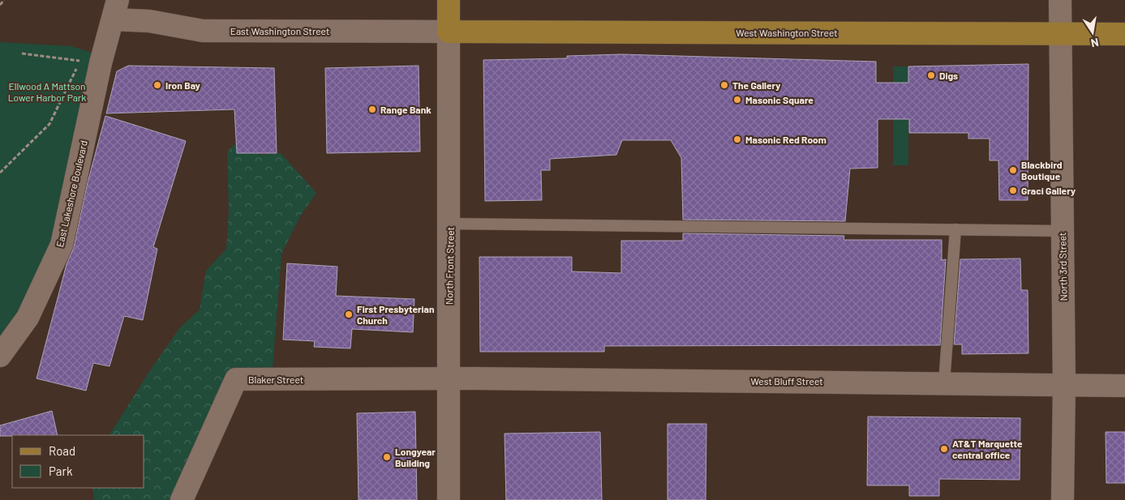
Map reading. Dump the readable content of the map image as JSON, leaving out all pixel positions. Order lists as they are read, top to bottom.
{
  "streets": {
    "main road": ["West Washington Street"],
    "street": [
      "East Washington Street",
      "East Lakeshore Boulevard",
      "North Front Street",
      "North 3rd Street",
      "Blaker Street",
      "West Bluff Street"
    ]
  },
  "crossings": [
    ["East Washington Street", "West Washington Street"],
    ["East Washington Street", "East Lakeshore Boulevard"],
    ["East Washington Street", "North Front Street"],
    ["West Washington Street", "North Front Street"],
    ["West Washington Street", "North 3rd Street"],
    ["North Front Street", "Blaker Street"],
    ["North Front Street", "West Bluff Street"],
    ["North 3rd Street", "West Bluff Street"],
    ["Blaker Street", "West Bluff Street"]
  ],
  "parks": ["Ellwood A Mattson Lower Harbor Park"],
  "places": [
    "Digs",
    "Iron Bay",
    "The Gallery",
    "Masonic Square",
    "Range Bank",
    "Masonic Red Room",
    "Blackbird Boutique",
    "Graci Gallery",
    "First Presbyterian Church",
    "AT&T Marquette central office",
    "Longyear Building"
  ],
  "legend": ["Road", "Park"],
  "north": "bottom"
}
